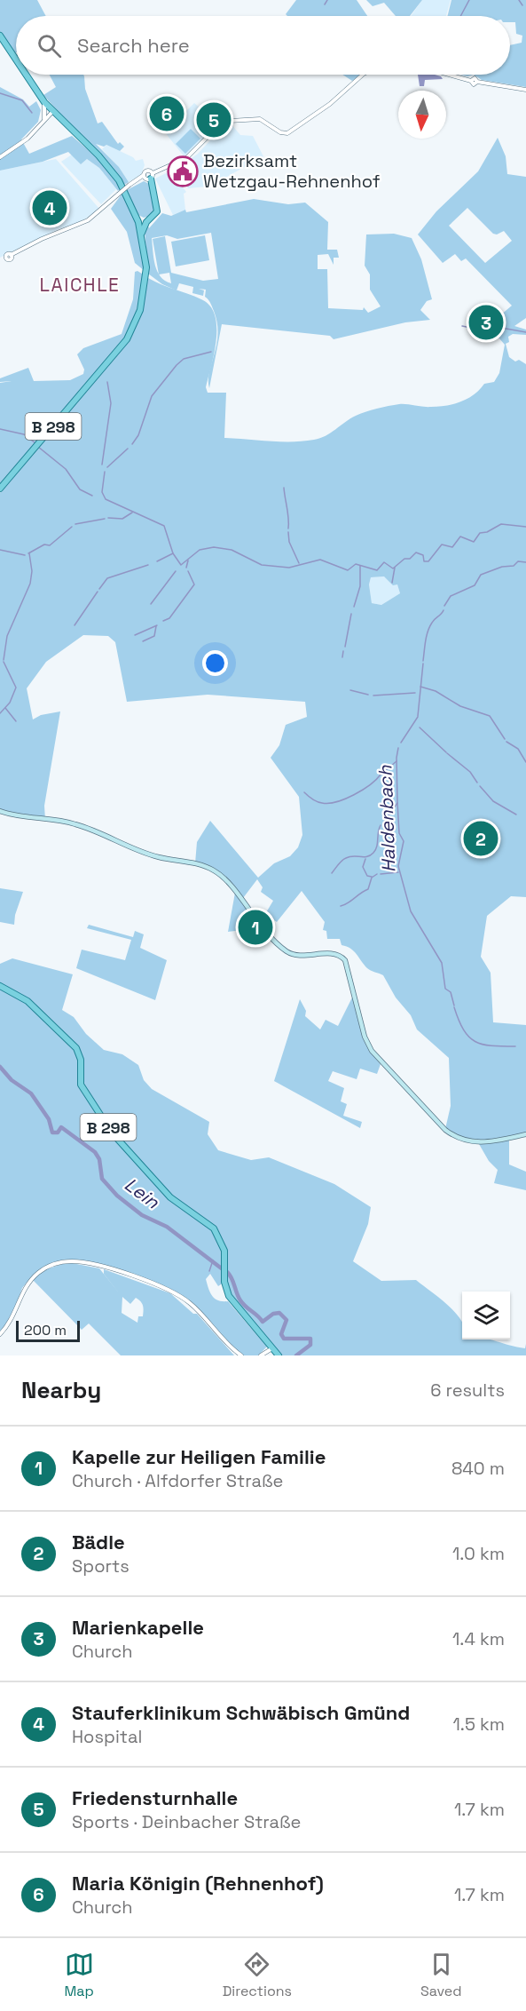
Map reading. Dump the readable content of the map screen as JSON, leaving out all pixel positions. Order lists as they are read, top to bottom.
{
  "streets": {
    "main road": ["B 298"]
  },
  "districts": ["LAICHLE"],
  "water": ["Haldenbach", "Lein"],
  "places": {
    "public building": ["Bezirksamt Wetzgau-Rehnenhof"]
  },
  "scale_bar": "200 m",
  "north": "bottom",
  "page": {
    "search": "Search here",
    "pins": [
      "6",
      "5",
      "4",
      "3",
      "2",
      "1"
    ],
    "scale": "200 m",
    "heading": ["Nearby", "6 results"],
    "list": [
      {
        "mark": "1",
        "name": "Kapelle zur Heiligen Familie",
        "note": "Church · Alfdorfer Straße",
        "value": "840 m"
      },
      {
        "mark": "2",
        "name": "Bädle",
        "note": "Sports",
        "value": "1.0 km"
      },
      {
        "mark": "3",
        "name": "Marienkapelle",
        "note": "Church",
        "value": "1.4 km"
      },
      {
        "mark": "4",
        "name": "Stauferklinikum Schwäbisch Gmünd",
        "note": "Hospital",
        "value": "1.5 km"
      },
      {
        "mark": "5",
        "name": "Friedensturnhalle",
        "note": "Sports · Deinbacher Straße",
        "value": "1.7 km"
      },
      {
        "mark": "6",
        "name": "Maria Königin (Rehnenhof)",
        "note": "Church",
        "value": "1.7 km"
      }
    ],
    "nav": ["Map", "Directions", "Saved"]
  }
}
